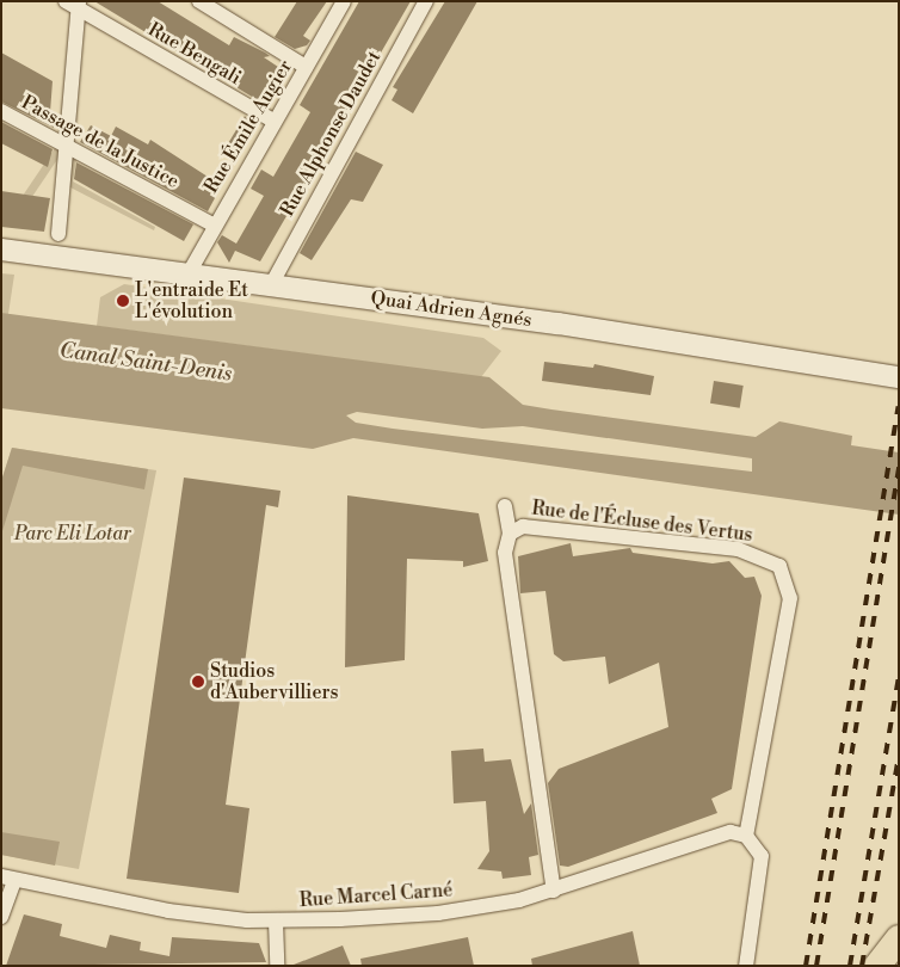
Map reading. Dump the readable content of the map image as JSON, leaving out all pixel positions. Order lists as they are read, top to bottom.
{
  "streets": {
    "street": [
      "Rue Bengali",
      "Rue Émile Augier",
      "Rue Alphonse Daudet",
      "Passage de la Justice",
      "Quai Adrien Agnés",
      "Rue de l'Écluse des Vertus",
      "Rue Marcel Carné"
    ]
  },
  "crossings": [
    ["Rue Bengali", "Rue Émile Augier"],
    ["Rue Émile Augier", "Passage de la Justice"],
    ["Rue Émile Augier", "Quai Adrien Agnés"],
    ["Rue Alphonse Daudet", "Quai Adrien Agnés"],
    ["Rue de l'Écluse des Vertus", "Rue Marcel Carné"]
  ],
  "water": ["Canal Saint-Denis"],
  "parks": ["Parc Eli Lotar"],
  "places": ["L'entraide Et L'évolution", "Studios d'Aubervilliers"]
}
